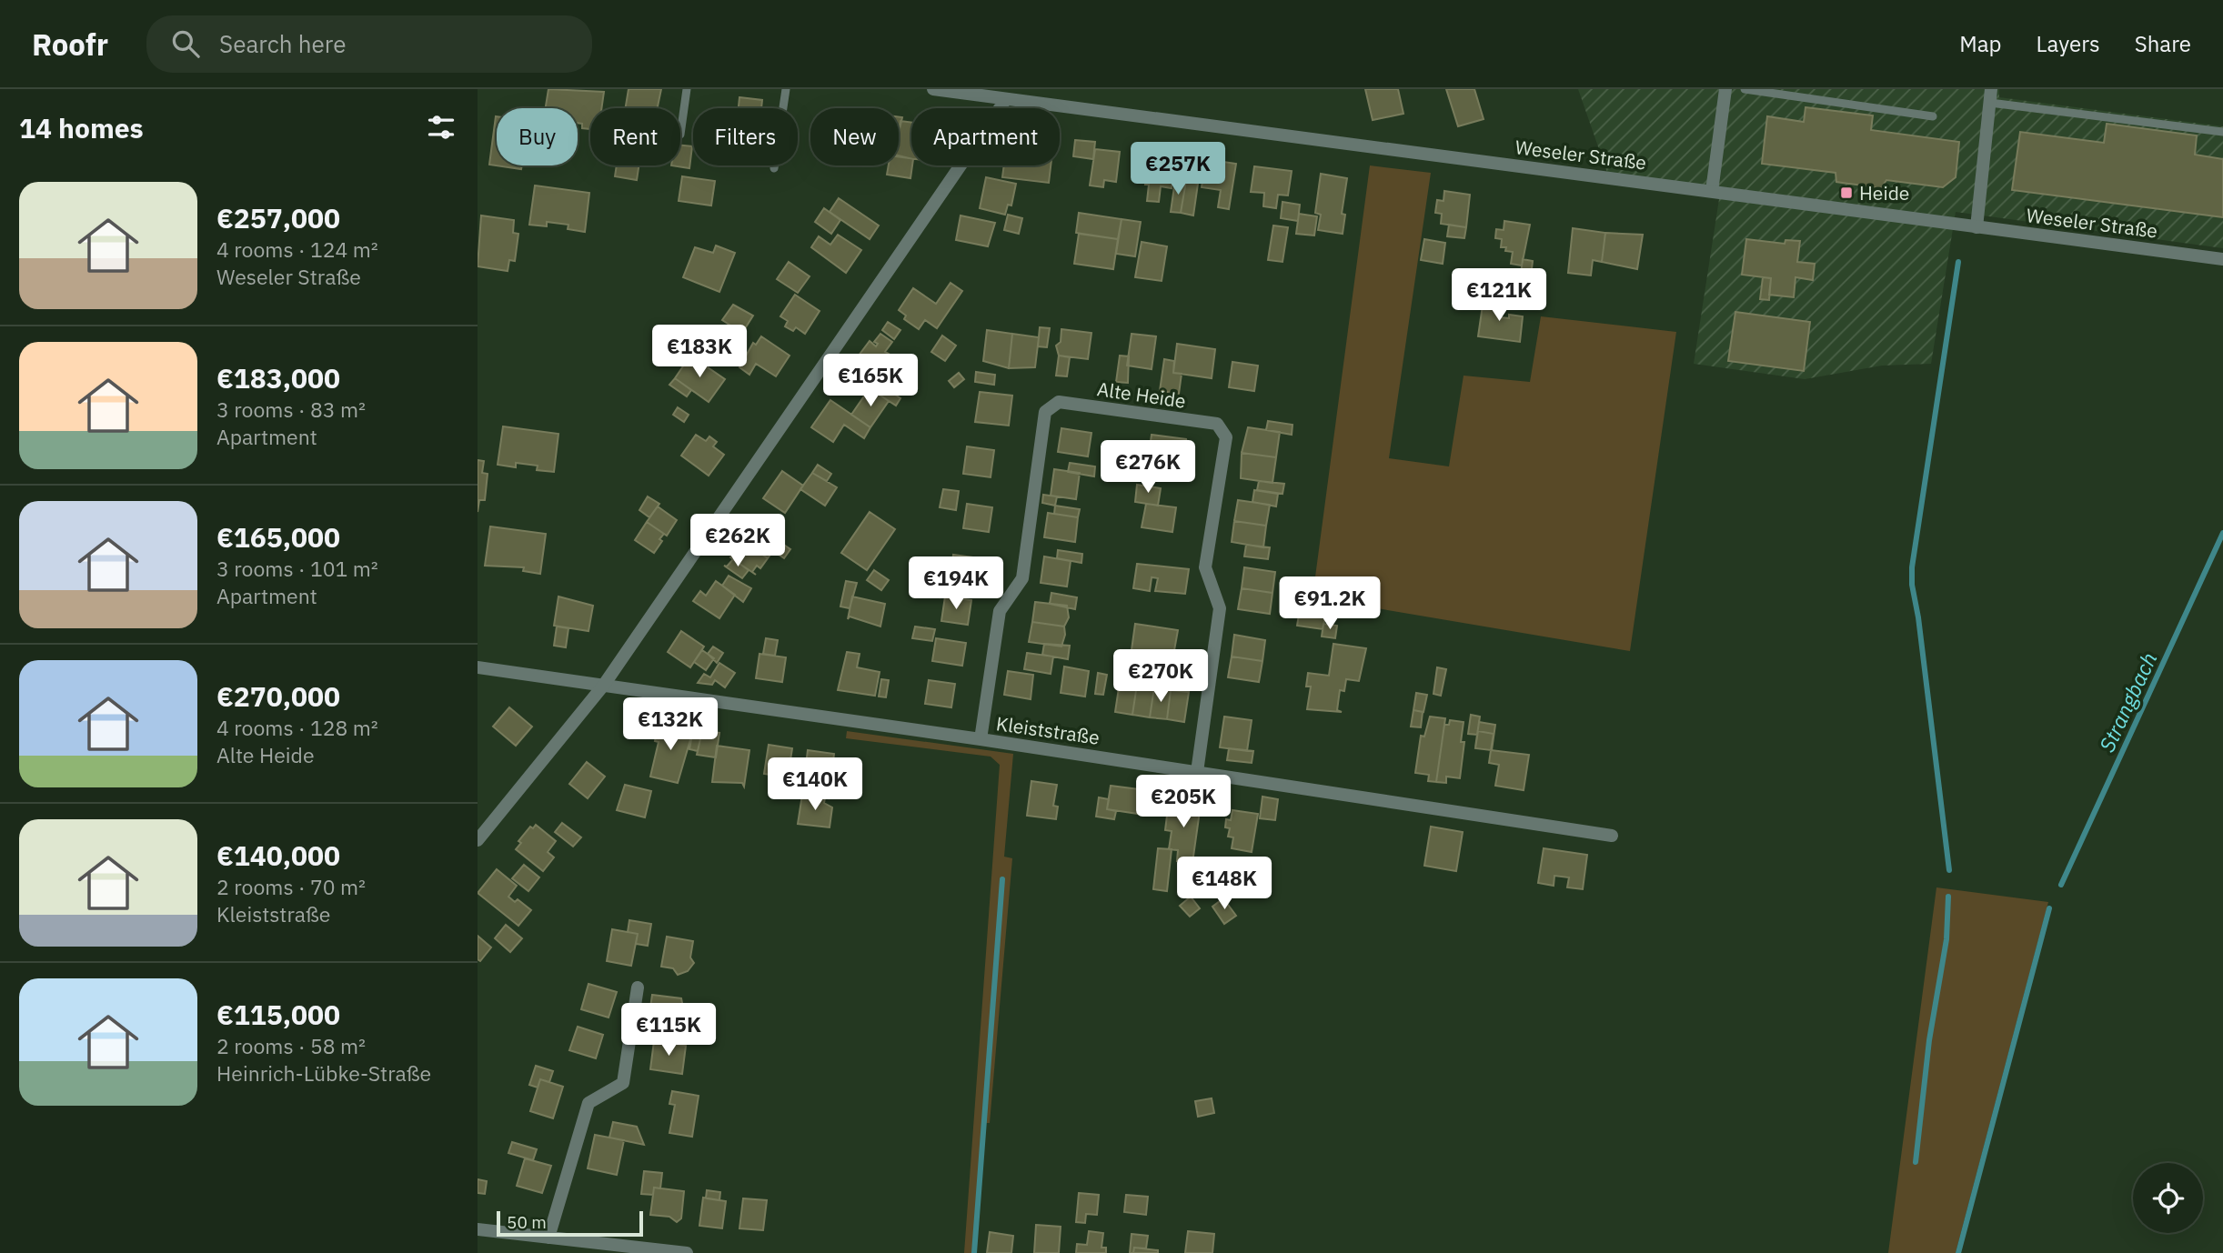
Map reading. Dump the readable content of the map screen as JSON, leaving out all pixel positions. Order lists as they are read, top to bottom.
{
  "streets": {
    "street": ["Weseler Straße", "Alte Heide", "Kleiststraße"]
  },
  "crossings": [
    ["Alte Heide", "Kleiststraße"]
  ],
  "water": ["Strangbach"],
  "places": {
    "transit": ["Heide"]
  },
  "scale_bar": "50 m",
  "page": {
    "header": "Roofr",
    "search": "Search here",
    "nav": ["Map", "Layers", "Share"],
    "heading": "14 homes",
    "chip": [
      "Buy",
      "Rent",
      "Filters",
      "New",
      "Apartment"
    ],
    "price": [
      "€257K",
      "€121K",
      "€183K",
      "€165K",
      "€276K",
      "€262K",
      "€194K",
      "€91.2K",
      "€270K",
      "€132K",
      "€140K",
      "€205K",
      "€148K",
      "€115K"
    ],
    "list": [
      {
        "name": "€257,000",
        "note": "4 rooms · 124 m² · Weseler Straße"
      },
      {
        "name": "€183,000",
        "note": "3 rooms · 83 m² · Apartment"
      },
      {
        "name": "€165,000",
        "note": "3 rooms · 101 m² · Apartment"
      },
      {
        "name": "€270,000",
        "note": "4 rooms · 128 m² · Alte Heide"
      },
      {
        "name": "€140,000",
        "note": "2 rooms · 70 m² · Kleiststraße"
      },
      {
        "name": "€115,000",
        "note": "2 rooms · 58 m² · Heinrich-Lübke-Straße"
      }
    ],
    "scale": "50 m"
  }
}
